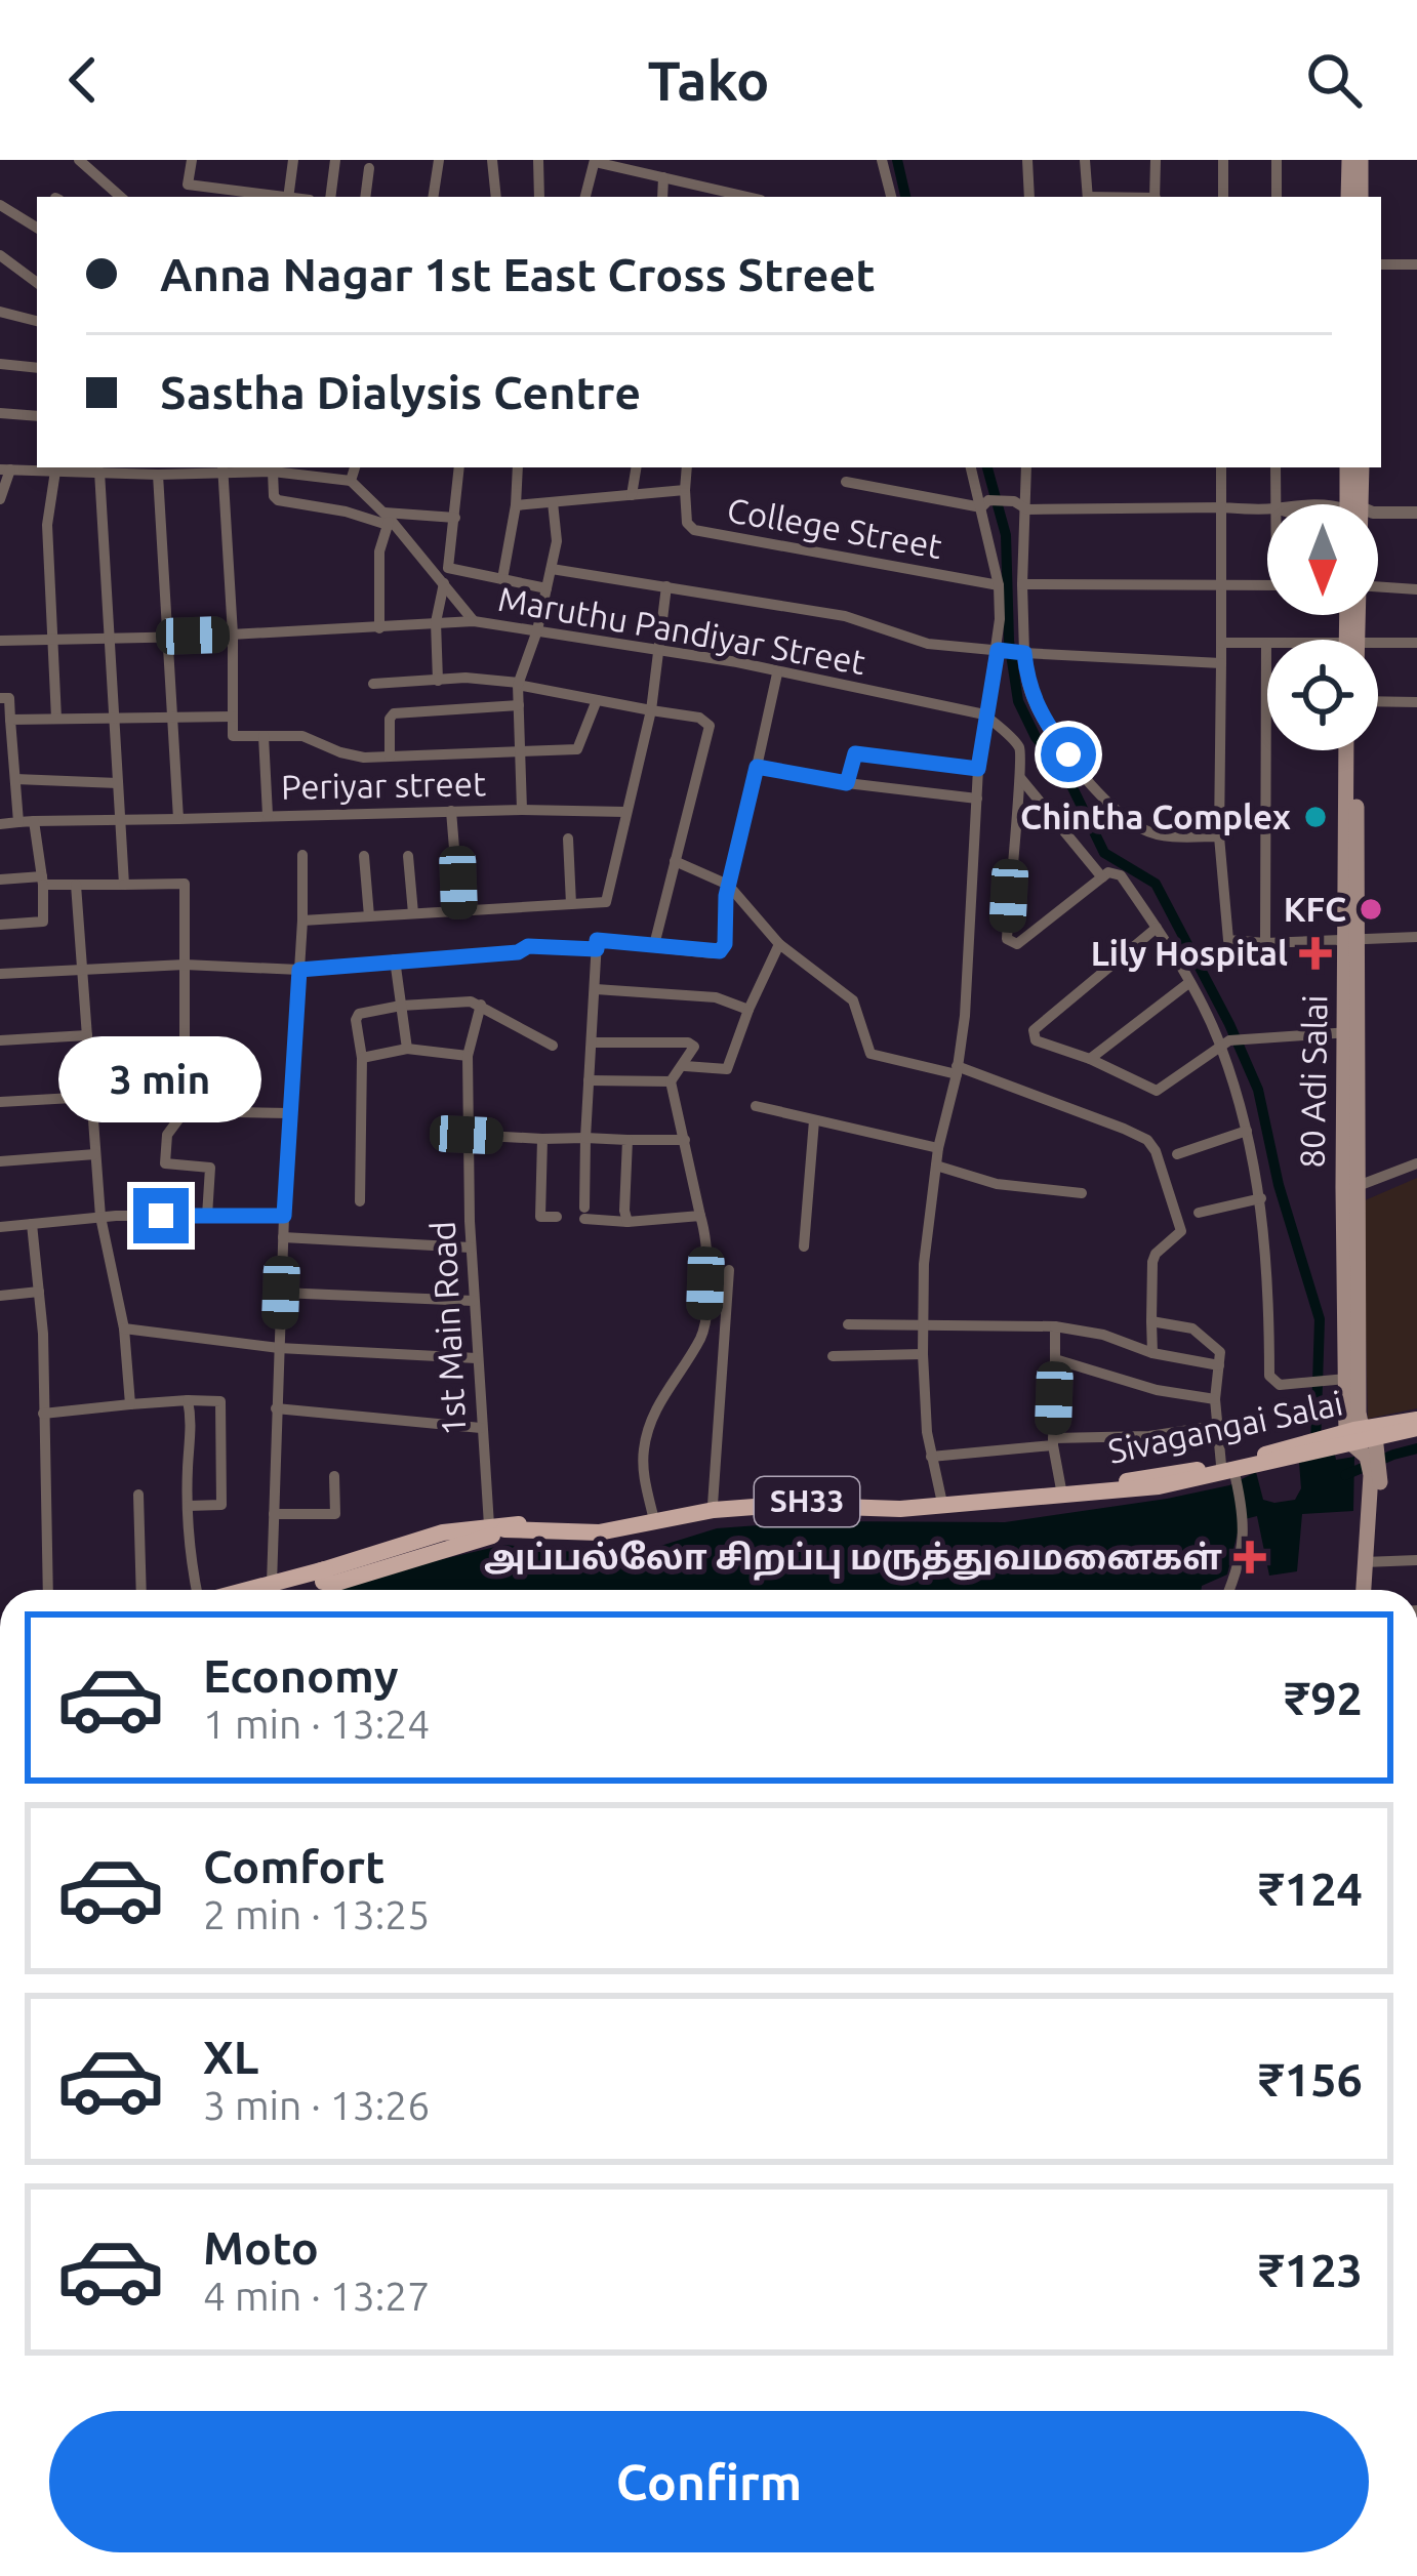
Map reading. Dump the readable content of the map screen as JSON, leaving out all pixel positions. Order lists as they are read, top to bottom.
{
  "streets": {
    "main road": ["80 Adi Salai", "Sivagangai Salai", "SH33"],
    "street": [
      "College Street",
      "Maruthu Pandiyar Street",
      "Periyar street",
      "1st Main Road"
    ]
  },
  "crossings": [
    ["80 Adi Salai", "Sivagangai Salai"],
    ["1st Main Road", "Sivagangai Salai"]
  ],
  "places": {
    "other": ["Chintha Complex", "KFC"],
    "health": ["Lily Hospital", "அப்பல்லோ சிறப்பு மருத்துவமனைகள்"]
  },
  "north": "bottom",
  "page": {
    "header": "Tako",
    "banner": ["Anna Nagar 1st East Cross Street", "Sastha Dialysis Centre"],
    "bubble": "3 min",
    "list": [
      {
        "name": "Economy",
        "note": "1 min · 13:24",
        "value": "₹92"
      },
      {
        "name": "Comfort",
        "note": "2 min · 13:25",
        "value": "₹124"
      },
      {
        "name": "XL",
        "note": "3 min · 13:26",
        "value": "₹156"
      },
      {
        "name": "Moto",
        "note": "4 min · 13:27",
        "value": "₹123"
      }
    ],
    "buttons": "Confirm"
  }
}
